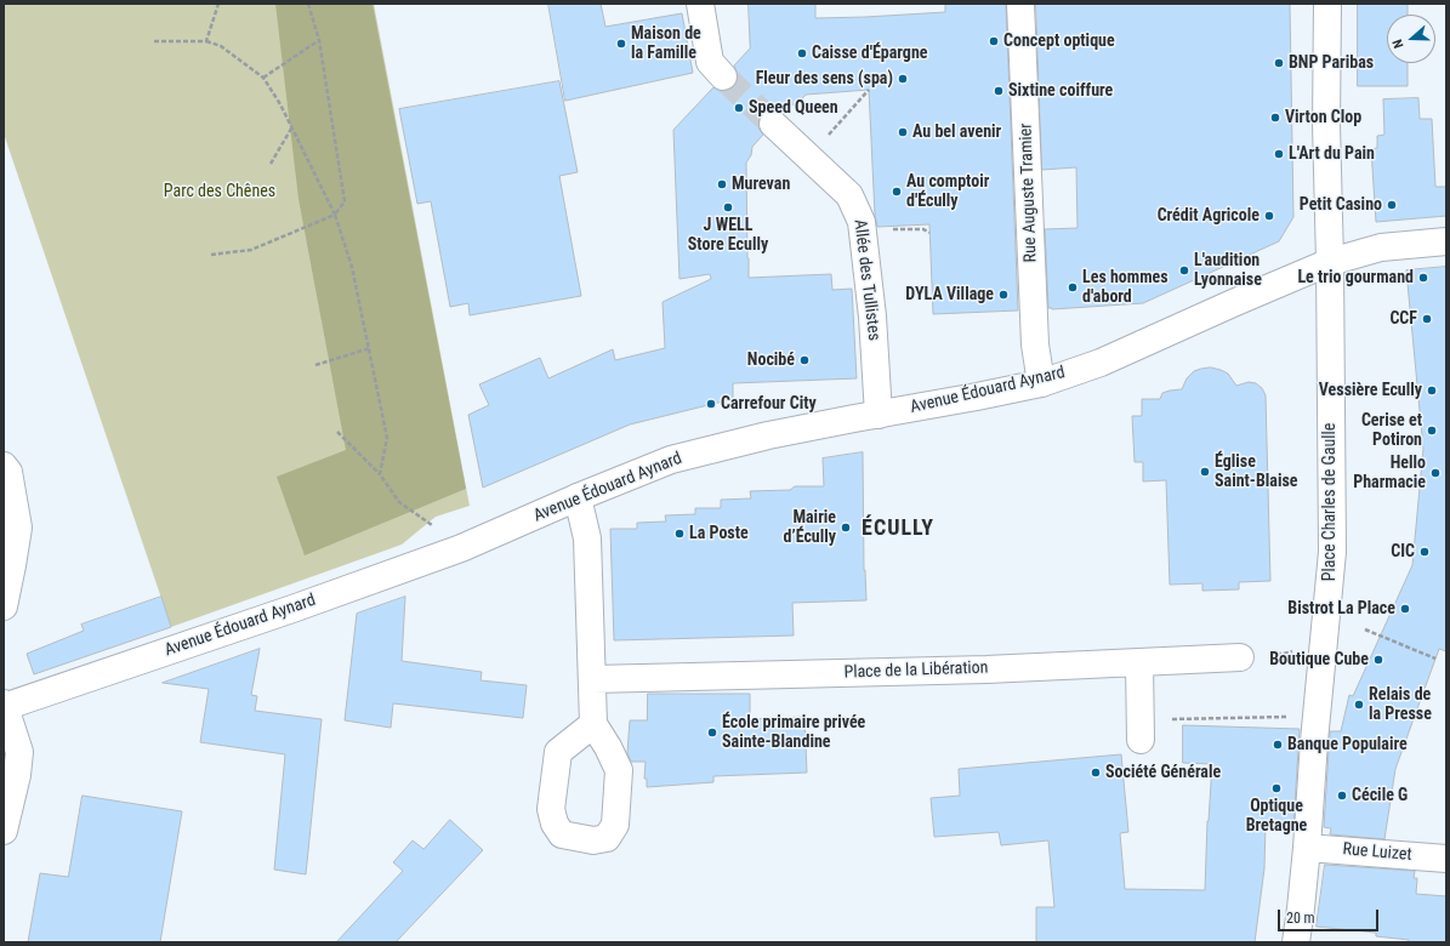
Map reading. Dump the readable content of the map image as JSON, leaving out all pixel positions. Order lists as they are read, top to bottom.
{
  "streets": {
    "street": [
      "Rue Auguste Tramier",
      "Allée des Tullistes",
      "Avenue Édouard Aynard",
      "Place Charles de Gaulle",
      "Place de la Libération",
      "Rue Luizet"
    ]
  },
  "crossings": [
    ["Rue Auguste Tramier", "Avenue Édouard Aynard"],
    ["Allée des Tullistes", "Avenue Édouard Aynard"],
    ["Avenue Édouard Aynard", "Place Charles de Gaulle"],
    ["Place Charles de Gaulle", "Rue Luizet"]
  ],
  "districts": ["ÉCULLY"],
  "parks": ["Parc des Chênes"],
  "places": [
    "Concept optique",
    "Maison de la Famille",
    "Caisse d'Épargne",
    "BNP Paribas",
    "Fleur des sens (spa)",
    "Sixtine coiffure",
    "Speed Queen",
    "Virton Clop",
    "Au bel avenir",
    "L'Art du Pain",
    "Murevan",
    "Au comptoir d'Écully",
    "Petit Casino",
    "J WELL Store Ecully",
    "Crédit Agricole",
    "L'audition Lyonnaise",
    "Le trio gourmand",
    "Les hommes d'abord",
    "DYLA Village",
    "CCF",
    "Nocibé",
    "Vessière Ecully",
    "Carrefour City",
    "Cerise et Potiron",
    "Église Saint-Blaise",
    "Hello Pharmacie",
    "Mairie d’Écully",
    "La Poste",
    "CIC",
    "Bistrot La Place",
    "Boutique Cube",
    "Relais de la Presse",
    "École primaire privée Sainte-Blandine",
    "Banque Populaire",
    "Société Générale",
    "Optique Bretagne",
    "Cécile G"
  ],
  "scale_bar": "20 m",
  "north": "left"
}
